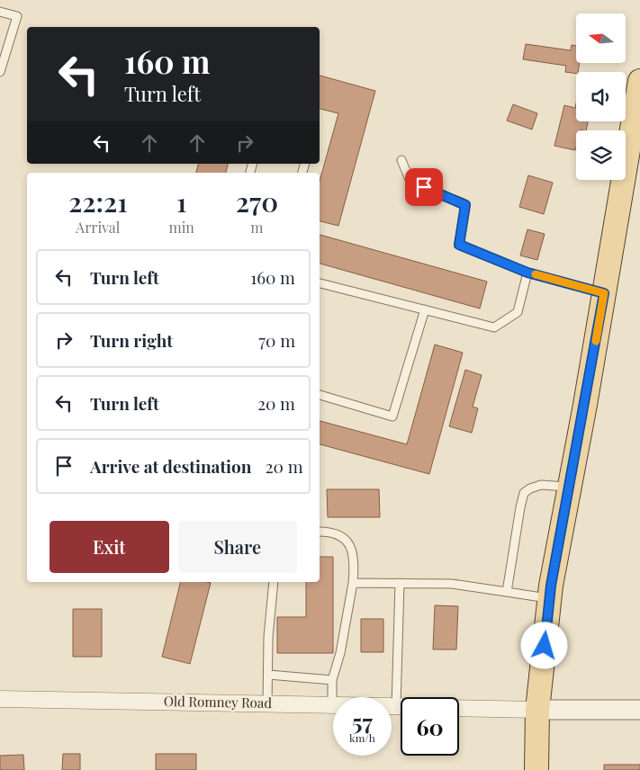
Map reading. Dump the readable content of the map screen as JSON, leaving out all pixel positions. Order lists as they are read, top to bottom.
{
  "streets": {
    "street": ["Old Romney Road"]
  },
  "north": "left",
  "page": {
    "turn": ["160 m", "Turn left"],
    "eta": [
      "22:21",
      "Arrival",
      "1",
      "min",
      "270",
      "m"
    ],
    "list": [
      {
        "name": "Turn left",
        "value": "160 m"
      },
      {
        "name": "Turn right",
        "value": "70 m"
      },
      {
        "name": "Turn left",
        "value": "20 m"
      },
      {
        "name": "Arrive at destination",
        "value": "20 m"
      }
    ],
    "buttons": ["Exit", "Share"],
    "speed": "57 km/h",
    "limit": "60"
  }
}
